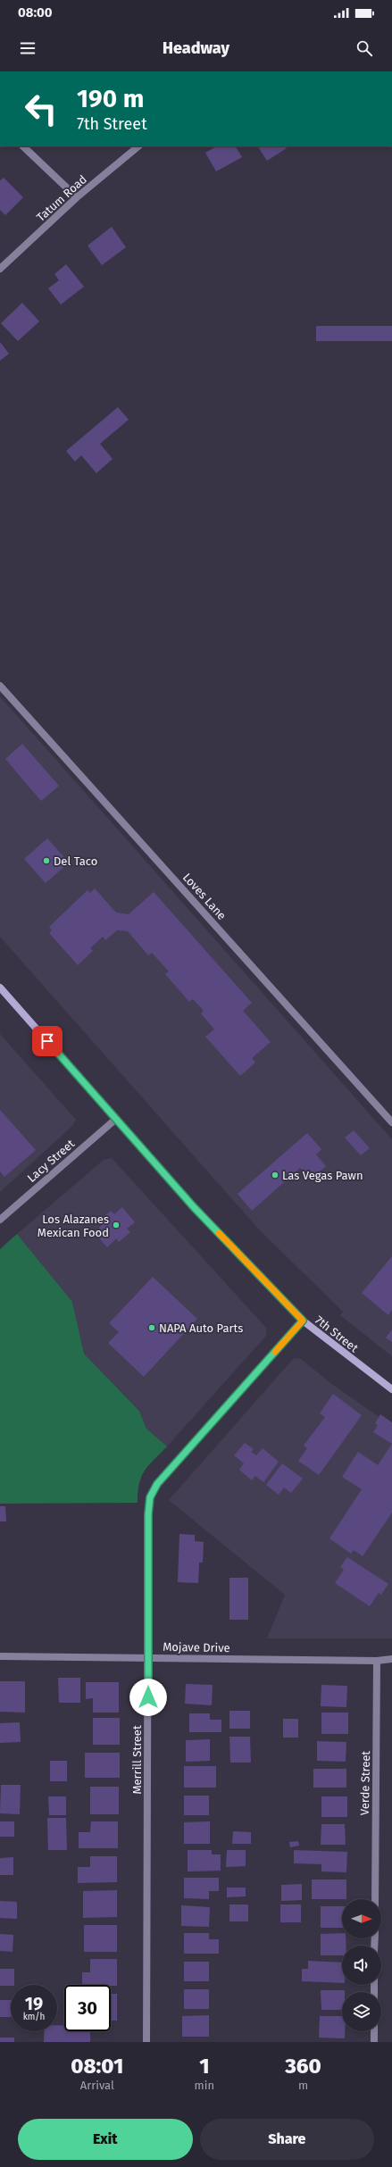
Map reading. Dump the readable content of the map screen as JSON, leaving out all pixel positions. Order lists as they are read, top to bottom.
{
  "streets": {
    "main road": ["7th Street"],
    "street": [
      "Tatum Road",
      "Loves Lane",
      "Lacy Street",
      "Mojave Drive",
      "Merrill Street",
      "Verde Street"
    ]
  },
  "crossings": [
    ["Lacy Street", "7th Street"],
    ["7th Street", "Merrill Street"],
    ["Mojave Drive", "Merrill Street"],
    ["Mojave Drive", "Verde Street"]
  ],
  "places": [
    "Del Taco",
    "Las Vegas Pawn",
    "Los Alazanes Mexican Food",
    "NAPA Auto Parts"
  ],
  "north": "right",
  "page": {
    "status": "08:00",
    "header": "Headway",
    "turn": ["190 m", "7th Street"],
    "speed": "19 km/h",
    "limit": "30",
    "eta": [
      "08:01",
      "Arrival",
      "1",
      "min",
      "360",
      "m"
    ],
    "buttons": ["Exit", "Share"]
  }
}
